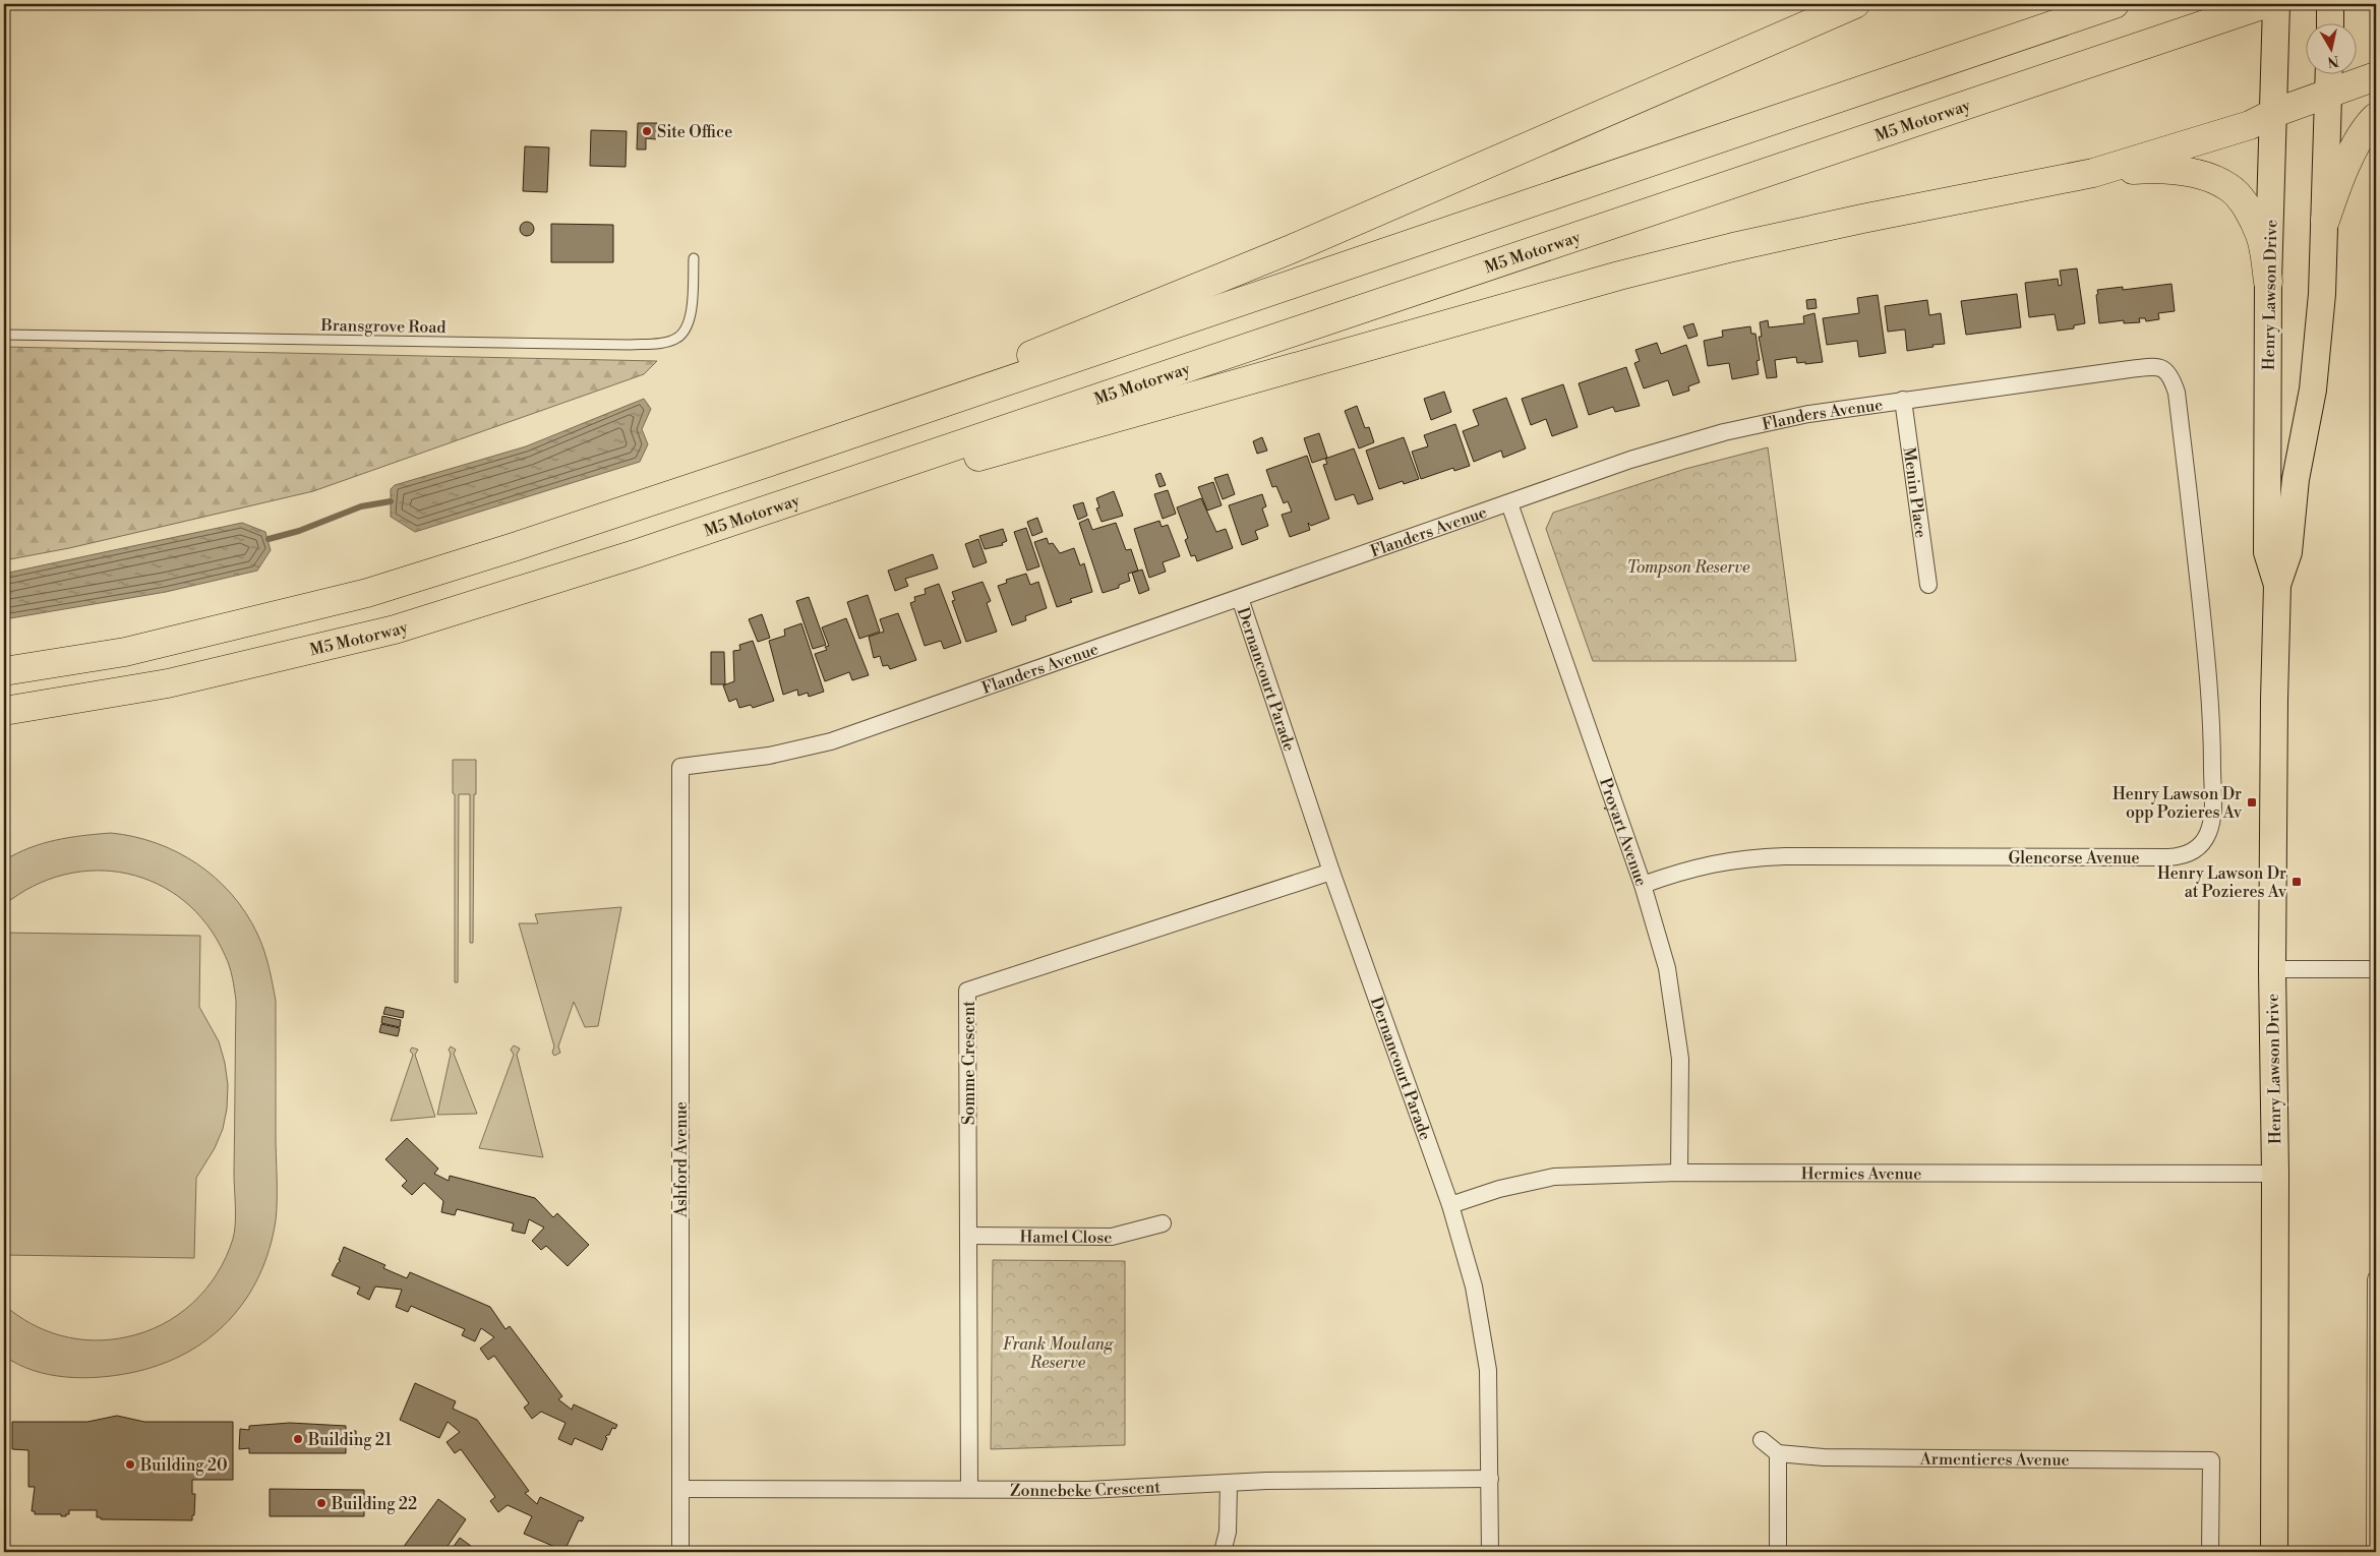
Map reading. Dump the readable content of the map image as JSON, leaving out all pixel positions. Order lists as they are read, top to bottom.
{
  "streets": {
    "highway": ["M5 Motorway"],
    "main road": ["Henry Lawson Drive"],
    "street": [
      "Flanders Avenue",
      "Menin Place",
      "Dernancourt Parade",
      "Proyart Avenue",
      "Glencorse Avenue",
      "Somme Crescent",
      "Ashford Avenue",
      "Hermies Avenue",
      "Hamel Close",
      "Armentieres Avenue",
      "Zonnebeke Crescent"
    ],
    "lane": ["Bransgrove Road"]
  },
  "crossings": [
    ["Henry Lawson Drive", "Hermies Avenue"],
    ["Flanders Avenue", "Menin Place"],
    ["Flanders Avenue", "Dernancourt Parade"],
    ["Flanders Avenue", "Proyart Avenue"],
    ["Flanders Avenue", "Glencorse Avenue"],
    ["Flanders Avenue", "Ashford Avenue"],
    ["Dernancourt Parade", "Somme Crescent"],
    ["Dernancourt Parade", "Hermies Avenue"],
    ["Dernancourt Parade", "Zonnebeke Crescent"],
    ["Proyart Avenue", "Glencorse Avenue"],
    ["Proyart Avenue", "Hermies Avenue"],
    ["Somme Crescent", "Hamel Close"],
    ["Somme Crescent", "Zonnebeke Crescent"],
    ["Ashford Avenue", "Zonnebeke Crescent"]
  ],
  "parks": ["Tompson Reserve", "Frank Moulang Reserve"],
  "places": {
    "other": [
      "Site Office",
      "Building 21",
      "Building 20",
      "Building 22"
    ],
    "transit": ["Henry Lawson Dr opp Pozieres Av", "Henry Lawson Dr at Pozieres Av"]
  },
  "north": "bottom"
}
